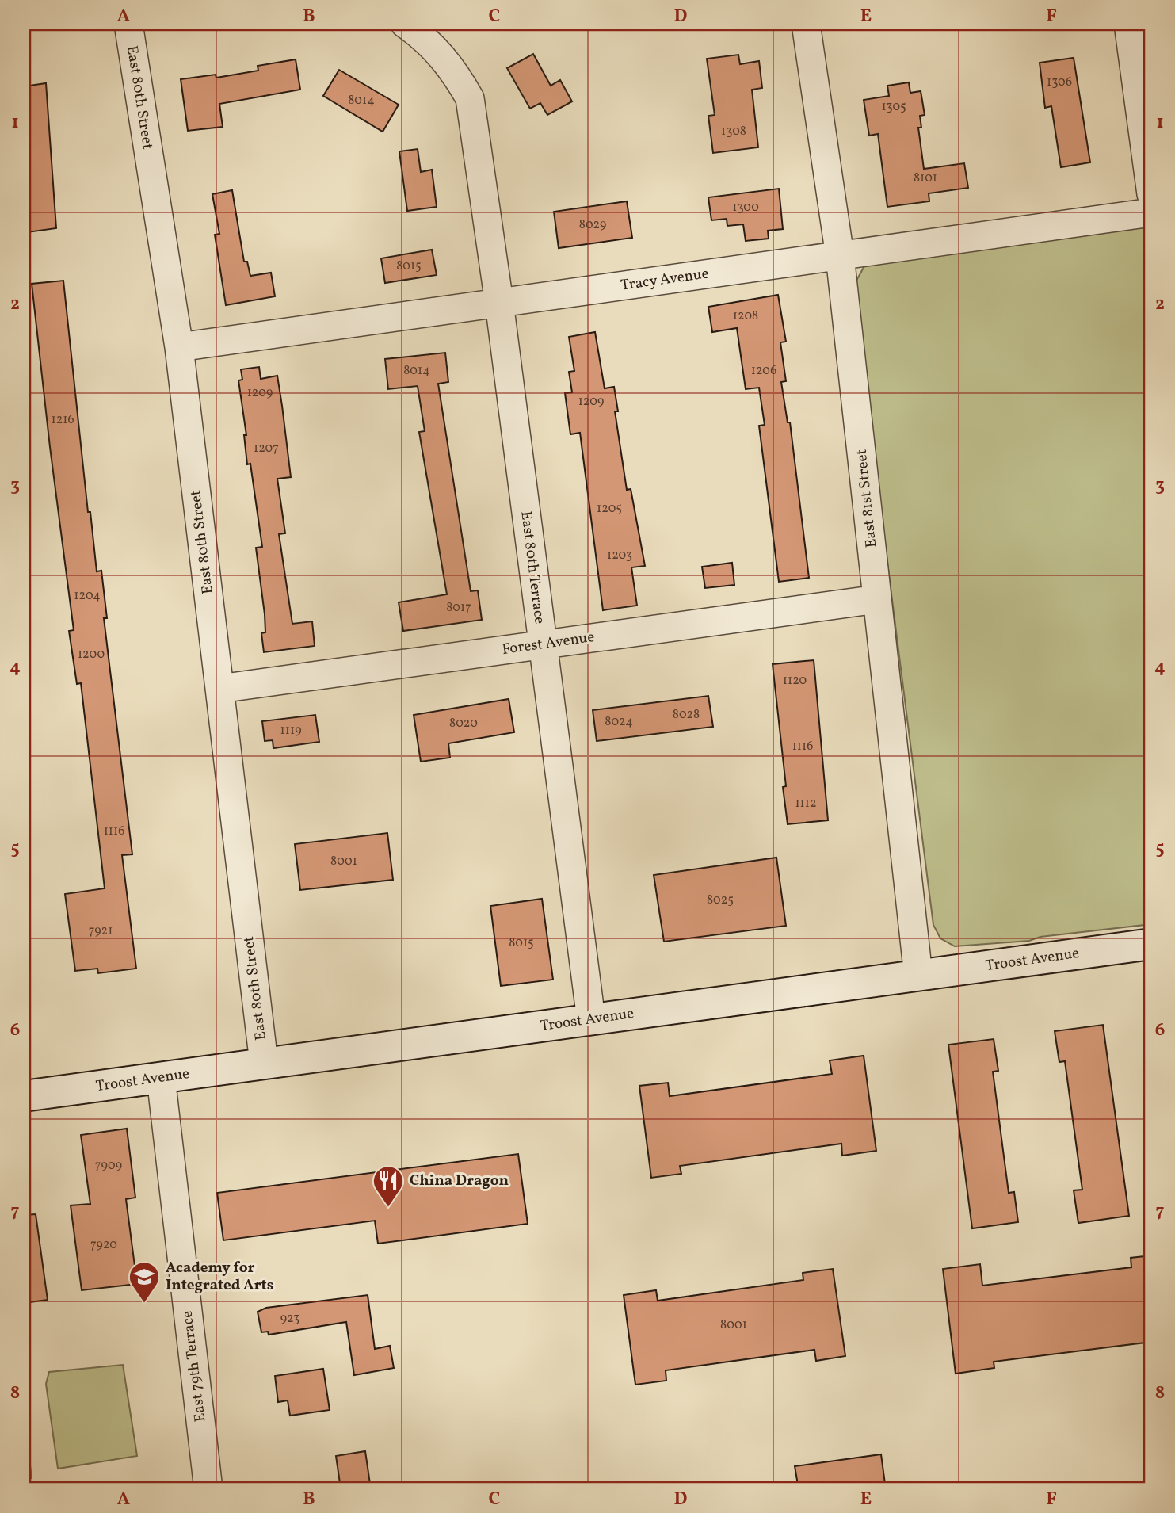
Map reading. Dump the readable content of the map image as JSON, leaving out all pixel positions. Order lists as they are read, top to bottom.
{
  "streets": {
    "main road": ["Troost Avenue"],
    "street": [
      "East 80th Street",
      "Tracy Avenue",
      "East 81st Street",
      "East 80th Terrace",
      "Forest Avenue",
      "East 79th Terrace"
    ]
  },
  "crossings": [
    ["East 80th Street", "Tracy Avenue"],
    ["East 80th Street", "Forest Avenue"],
    ["East 80th Street", "Troost Avenue"],
    ["Tracy Avenue", "East 81st Street"],
    ["Tracy Avenue", "East 80th Terrace"],
    ["East 81st Street", "Forest Avenue"],
    ["East 81st Street", "Troost Avenue"],
    ["East 80th Terrace", "Forest Avenue"],
    ["East 80th Terrace", "Troost Avenue"],
    ["Troost Avenue", "East 79th Terrace"]
  ],
  "places": {
    "restaurant": ["China Dragon"],
    "school or university": ["Academy for Integrated Arts"]
  },
  "house_numbers": [
    "1306",
    "8014",
    "1305",
    "1308",
    "8101",
    "1300",
    "8029",
    "8015",
    "1208",
    "8014",
    "1206",
    "1209",
    "1209",
    "1216",
    "1207",
    "1205",
    "1203",
    "1204",
    "8017",
    "1200",
    "1120",
    "8028",
    "8024",
    "8020",
    "1119",
    "1116",
    "1112",
    "1116",
    "8001",
    "8025",
    "7921",
    "8015",
    "7909",
    "7920",
    "923",
    "8001"
  ],
  "grid": {
    "columns": [
      "A",
      "B",
      "C",
      "D",
      "E",
      "F"
    ],
    "rows": [
      "1",
      "2",
      "3",
      "4",
      "5",
      "6",
      "7",
      "8"
    ]
  }
}
